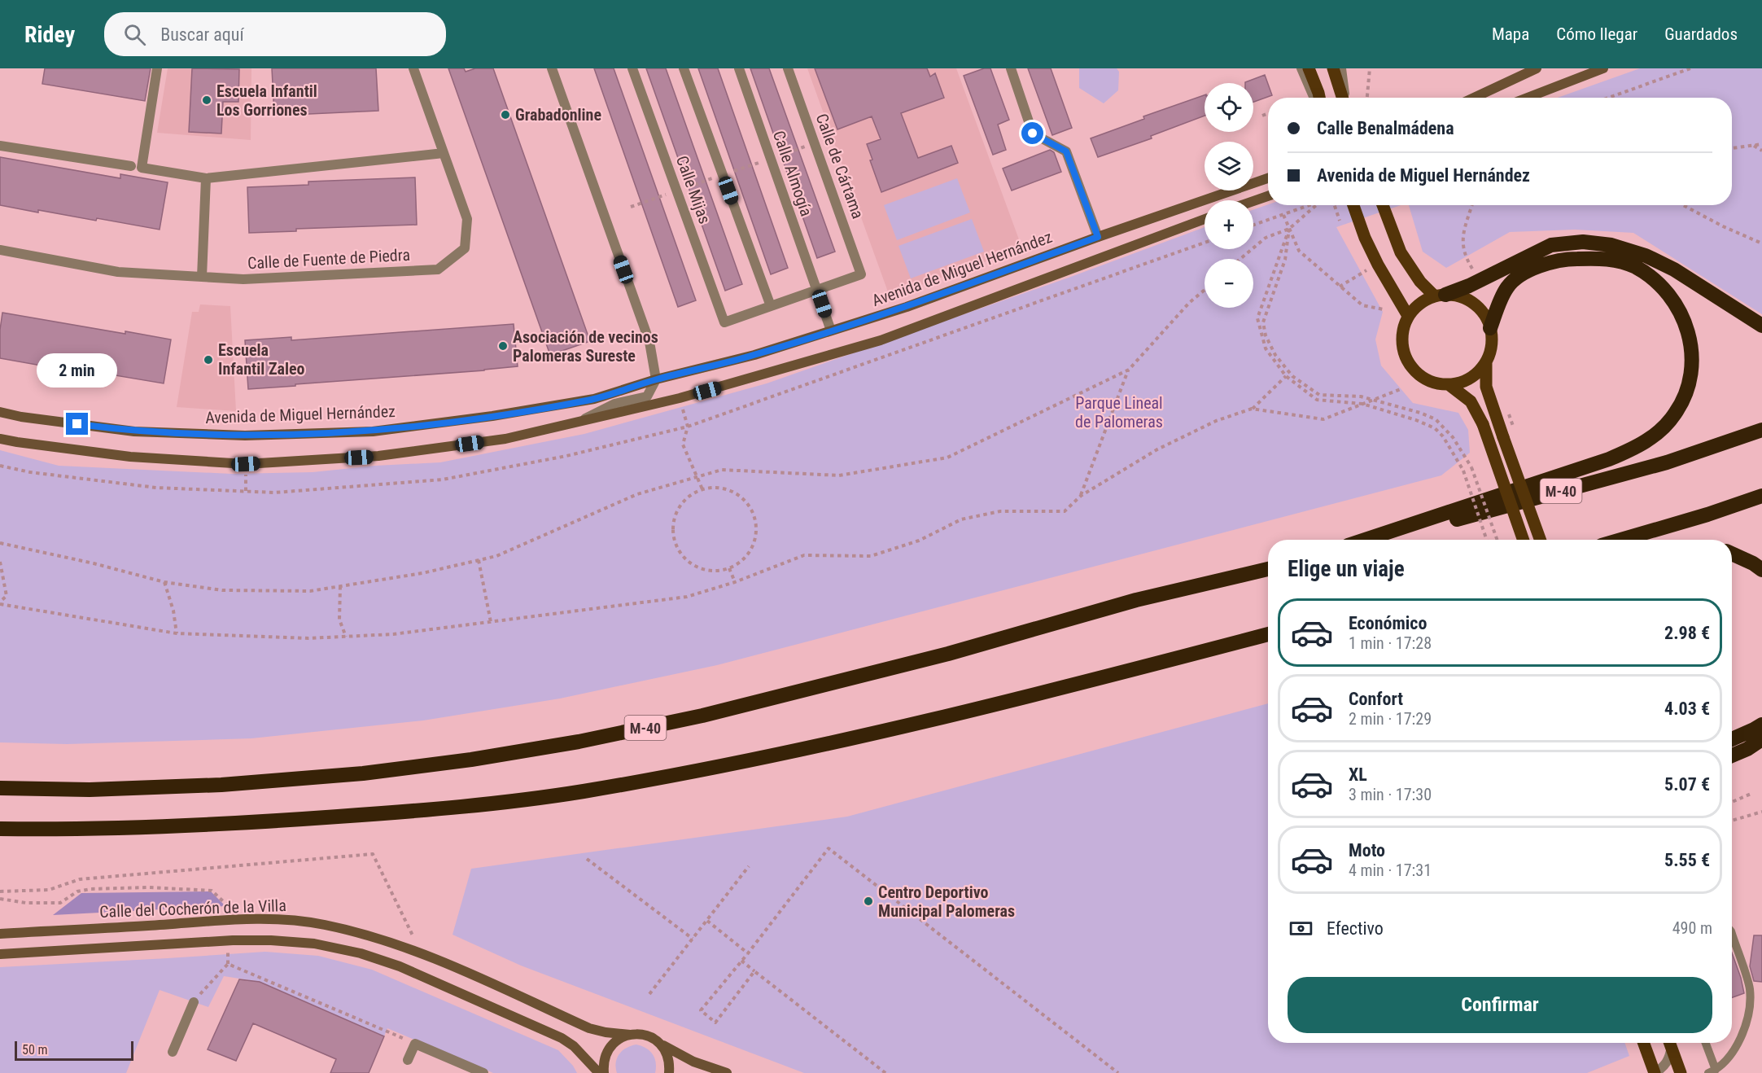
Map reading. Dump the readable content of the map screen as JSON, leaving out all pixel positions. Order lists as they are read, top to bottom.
{
  "streets": {
    "highway": ["M-40"],
    "street": [
      "Calle de Cártama",
      "Calle Almogía",
      "Calle Mijas",
      "Calle de Fuente de Piedra",
      "Avenida de Miguel Hernández",
      "Calle del Cocherón de la Villa"
    ]
  },
  "crossings": [
    ["Calle de Cártama", "Calle Almogía"],
    ["Calle Almogía", "Avenida de Miguel Hernández"]
  ],
  "parks": ["Parque Lineal de Palomeras"],
  "places": [
    "Escuela Infantil Los Gorriones",
    "Grabadonline",
    "Asociación de vecinos Palomeras Sureste",
    "Escuela Infantil Zaleo",
    "Centro Deportivo Municipal Palomeras"
  ],
  "scale_bar": "50 m",
  "page": {
    "header": "Ridey",
    "search": "Buscar aquí",
    "nav": ["Mapa", "Cómo llegar", "Guardados"],
    "map_buttons": ["+", "−"],
    "banner": ["Calle Benalmádena", "Avenida de Miguel Hernández"],
    "bubble": "2 min",
    "heading": "Elige un viaje",
    "list": [
      {
        "name": "Económico",
        "note": "1 min · 17:28",
        "value": "2.98 €"
      },
      {
        "name": "Confort",
        "note": "2 min · 17:29",
        "value": "4.03 €"
      },
      {
        "name": "XL",
        "note": "3 min · 17:30",
        "value": "5.07 €"
      },
      {
        "name": "Moto",
        "note": "4 min · 17:31",
        "value": "5.55 €"
      }
    ],
    "pay": ["Efectivo", "490 m"],
    "buttons": "Confirmar",
    "scale": "50 m"
  }
}
